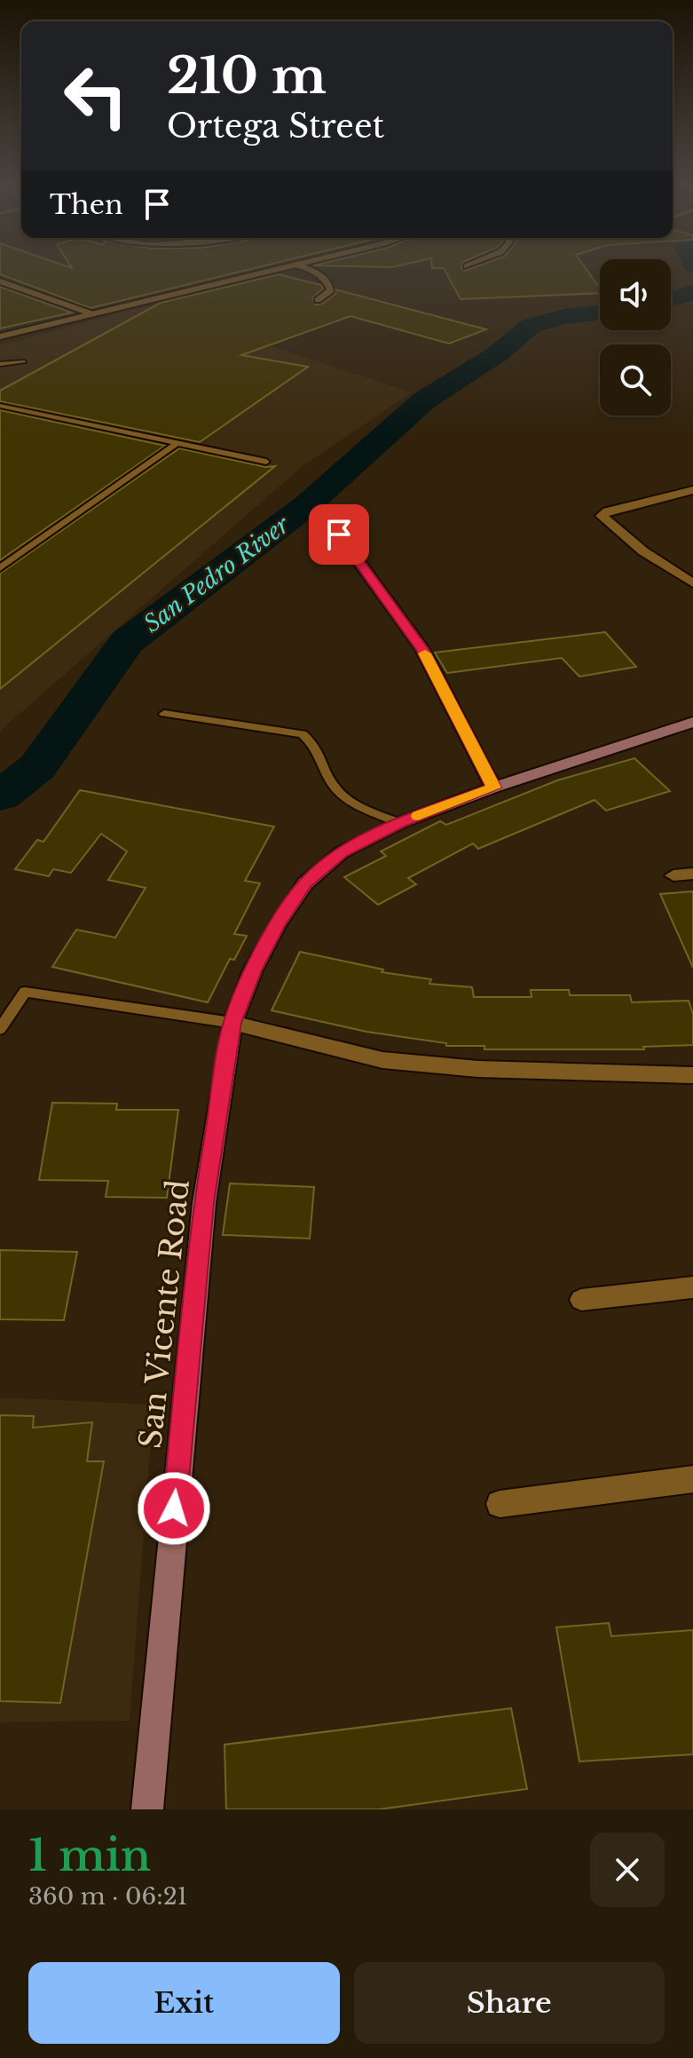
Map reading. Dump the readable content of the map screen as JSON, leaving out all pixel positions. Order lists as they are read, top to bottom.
{
  "streets": {
    "main road": ["San Vicente Road"]
  },
  "water": ["San Pedro River"],
  "page": {
    "turn": ["210 m", "Ortega Street"],
    "then": "Then",
    "heading": ["1 min", "360 m · 06:21"],
    "buttons": ["Exit", "Share"]
  }
}
